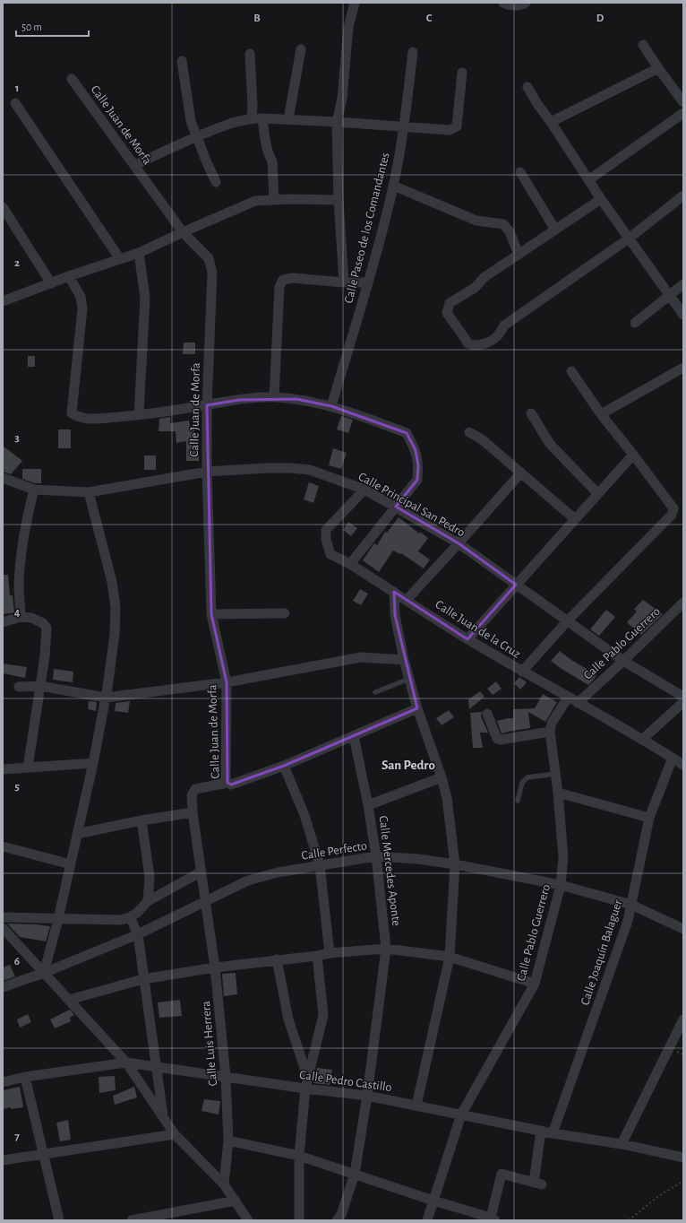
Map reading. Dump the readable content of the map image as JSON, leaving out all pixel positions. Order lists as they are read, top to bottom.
{
  "streets": {
    "street": [
      "Calle Juan de Morfa",
      "Calle Paseo de los Comandantes",
      "Calle Principal San Pedro",
      "Calle Juan de la Cruz",
      "Calle Pablo Guerrero",
      "Calle Perfecto",
      "Calle Mercedes Aponte",
      "Calle Joaquín Balaguer",
      "Calle Luis Herrera",
      "Calle Pedro Castillo"
    ]
  },
  "crossings": [
    ["Calle Juan de Morfa", "Calle Principal San Pedro"],
    ["Calle Juan de Morfa", "Calle Luis Herrera"],
    ["Calle Principal San Pedro", "Calle Juan de la Cruz"],
    ["Calle Principal San Pedro", "Calle Pablo Guerrero"],
    ["Calle Juan de la Cruz", "Calle Pablo Guerrero"],
    ["Calle Juan de la Cruz", "Calle Joaquín Balaguer"],
    ["Calle Pablo Guerrero", "Calle Perfecto"],
    ["Calle Pablo Guerrero", "Calle Pedro Castillo"],
    ["Calle Perfecto", "Calle Mercedes Aponte"],
    ["Calle Perfecto", "Calle Joaquín Balaguer"],
    ["Calle Perfecto", "Calle Luis Herrera"],
    ["Calle Mercedes Aponte", "Calle Luis Herrera"],
    ["Calle Mercedes Aponte", "Calle Pedro Castillo"],
    ["Calle Joaquín Balaguer", "Calle Pedro Castillo"],
    ["Calle Luis Herrera", "Calle Pedro Castillo"]
  ],
  "districts": ["San Pedro"],
  "scale_bar": "50 m",
  "grid": {
    "columns": ["B", "C", "D"],
    "rows": [
      "1",
      "2",
      "3",
      "4",
      "5",
      "6",
      "7"
    ]
  }
}
